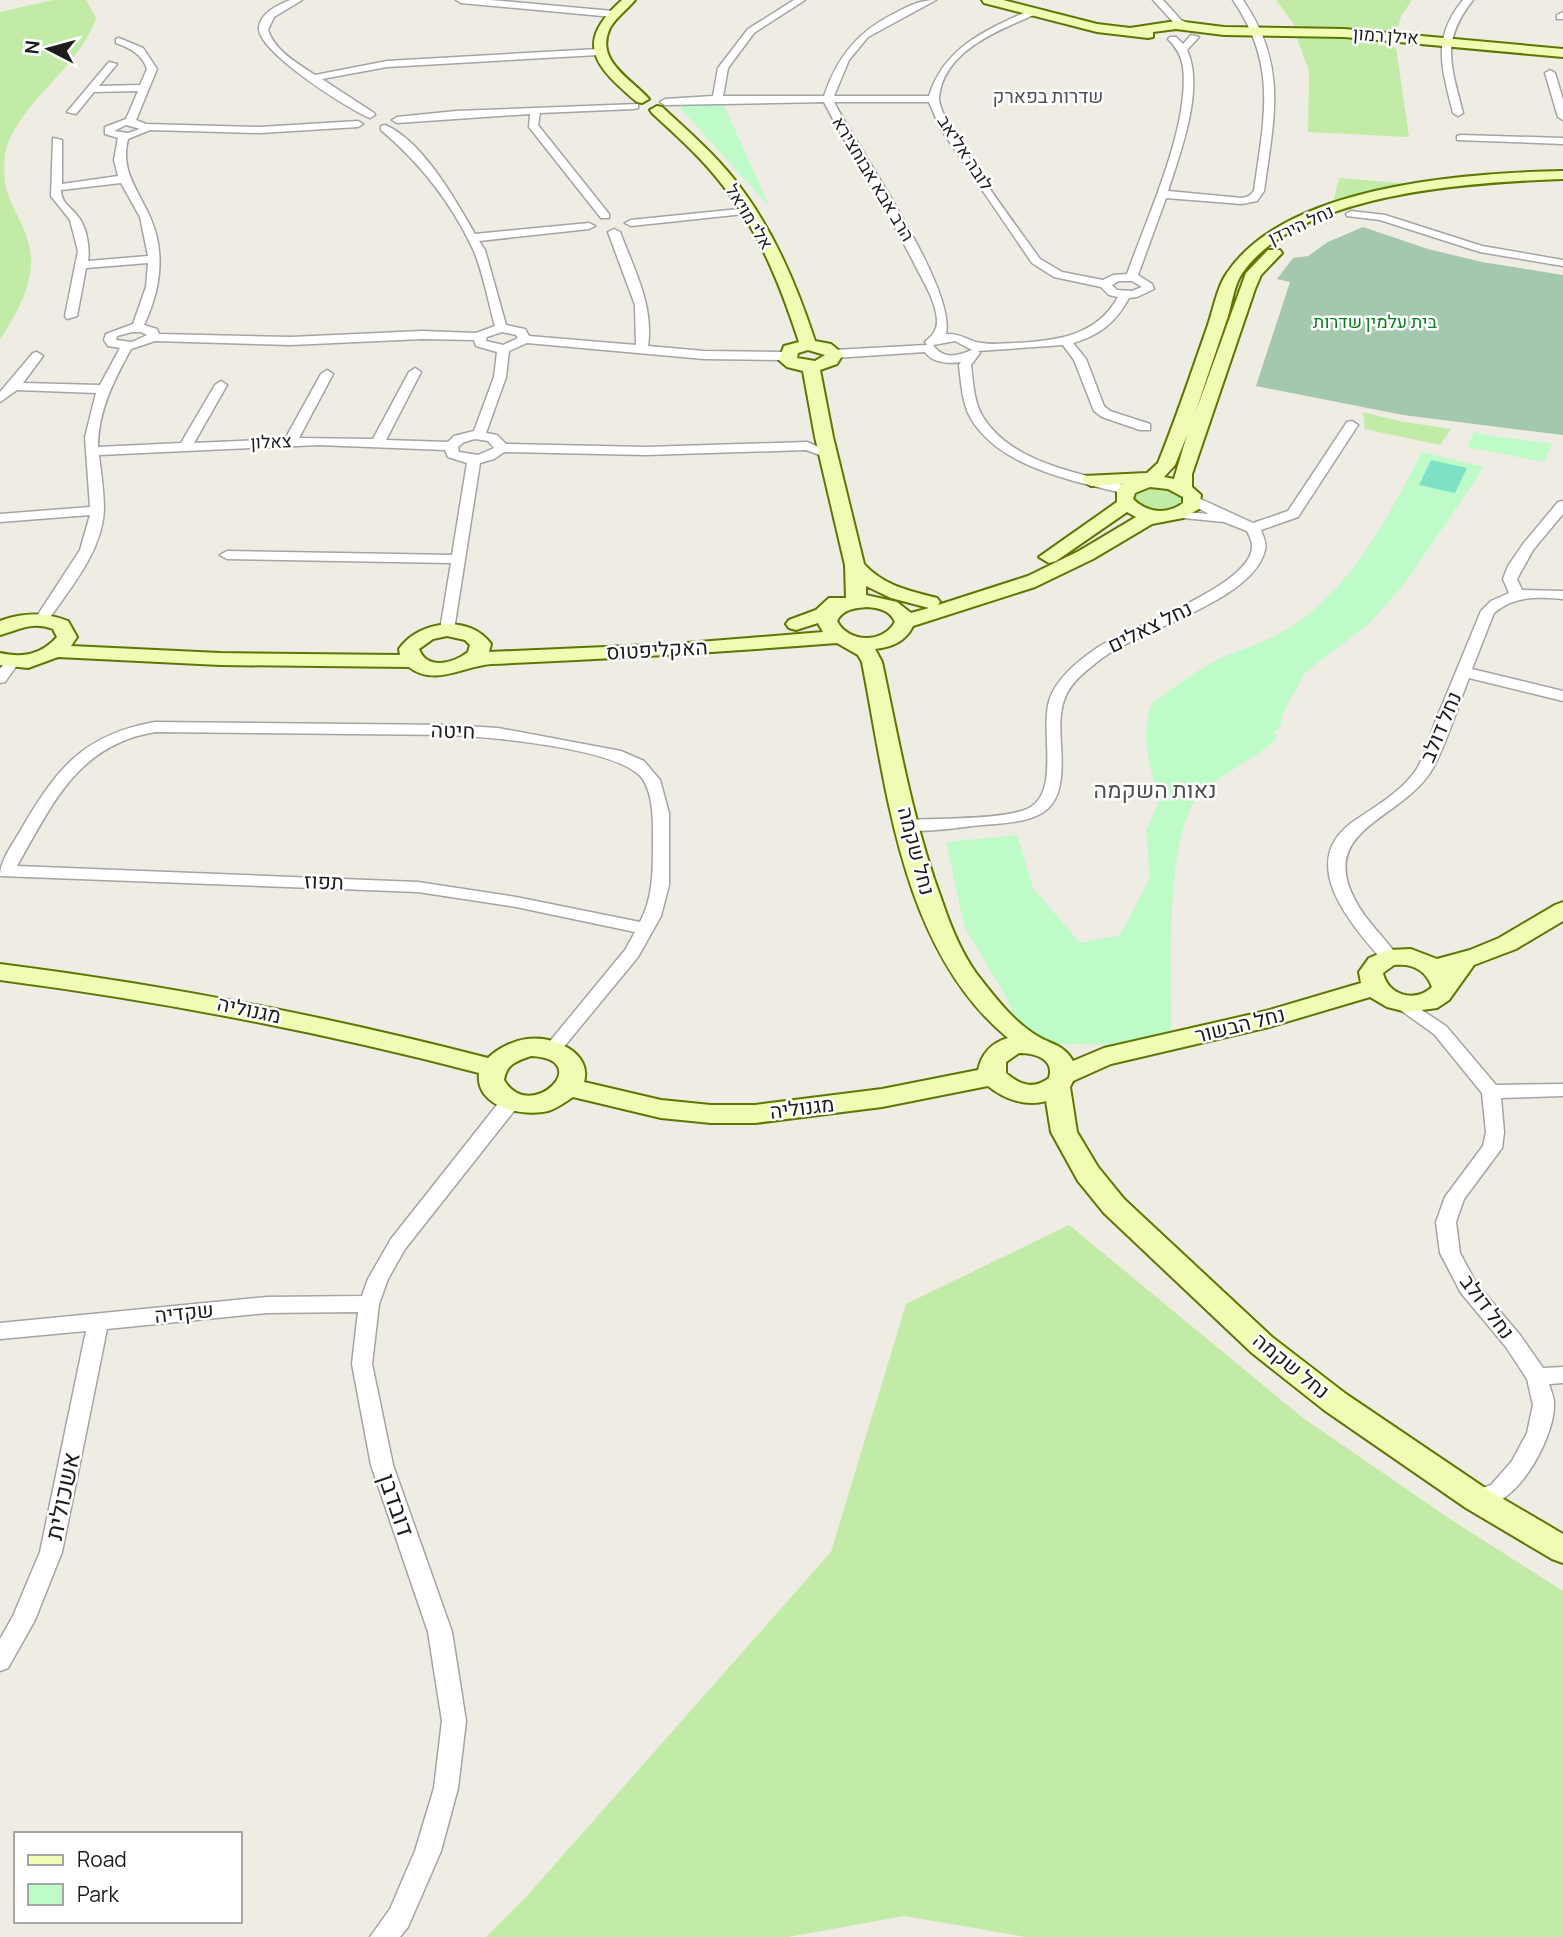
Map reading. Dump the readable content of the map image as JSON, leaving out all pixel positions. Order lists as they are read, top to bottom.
{
  "streets": {
    "street": [
      "אילן רמון",
      "לובה אליאב",
      "הרב אבא אבוחצירא",
      "אלי מויאל",
      "נחל הירדן",
      "צאלון",
      "נחל צאלים",
      "האקליפטוס",
      "נחל דולב",
      "חיטה",
      "נחל שקמה",
      "תפוז",
      "מגנוליה",
      "נחל הבשור",
      "שקדיה",
      "אשכולית",
      "דובדבן"
    ]
  },
  "crossings": [
    ["נחל צאלים", "נחל שקמה"],
    ["האקליפטוס", "נחל שקמה"],
    ["נחל דולב", "נחל שקמה"],
    ["נחל דולב", "נחל הבשור"],
    ["חיטה", "תפוז"],
    ["חיטה", "מגנוליה"],
    ["חיטה", "דובדבן"],
    ["נחל שקמה", "מגנוליה"],
    ["נחל שקמה", "נחל הבשור"],
    ["מגנוליה", "נחל הבשור"],
    ["מגנוליה", "דובדבן"],
    ["שקדיה", "אשכולית"],
    ["שקדיה", "דובדבן"]
  ],
  "districts": ["שדרות בפארק", "נאות השקמה"],
  "parks": ["בית עלמין שדרות"],
  "legend": ["Road", "Park"],
  "north": "left"
}
